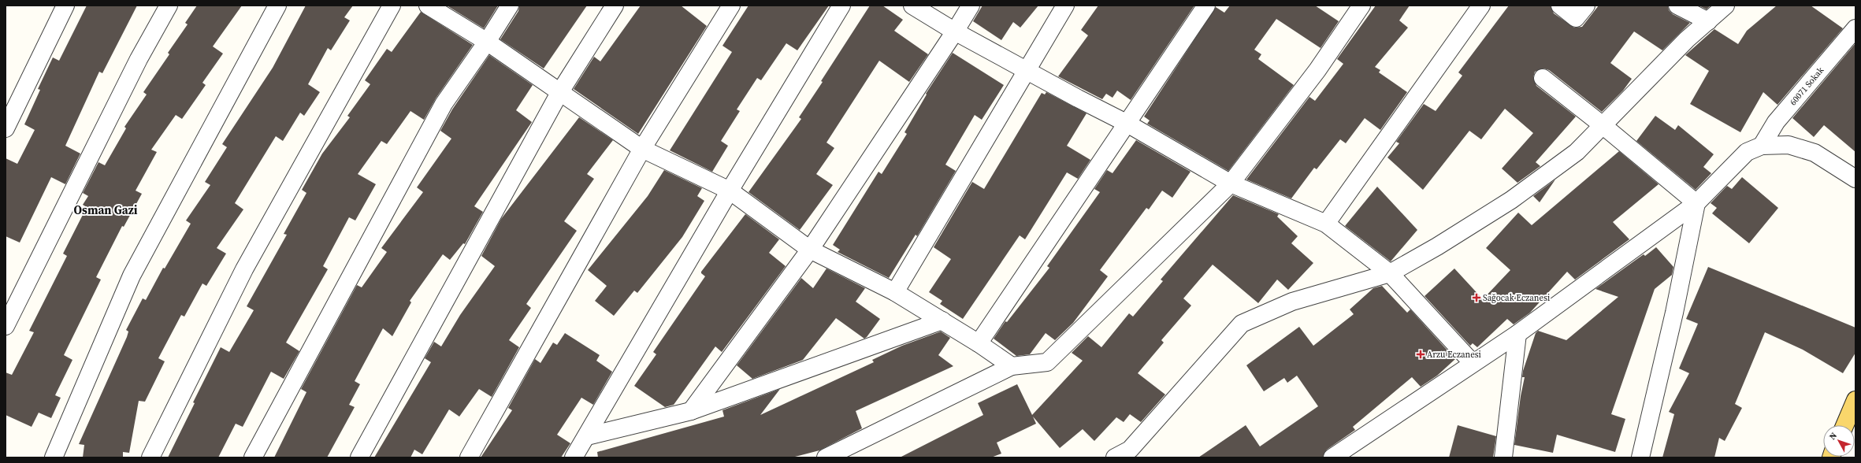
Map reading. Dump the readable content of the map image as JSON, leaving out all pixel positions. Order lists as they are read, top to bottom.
{
  "streets": {
    "street": ["60071 Sokak"]
  },
  "districts": ["Osman Gazi"],
  "places": {
    "health": ["Sağocak Eczanesi", "Arzu Eczanesi"]
  },
  "north": "top left"
}
